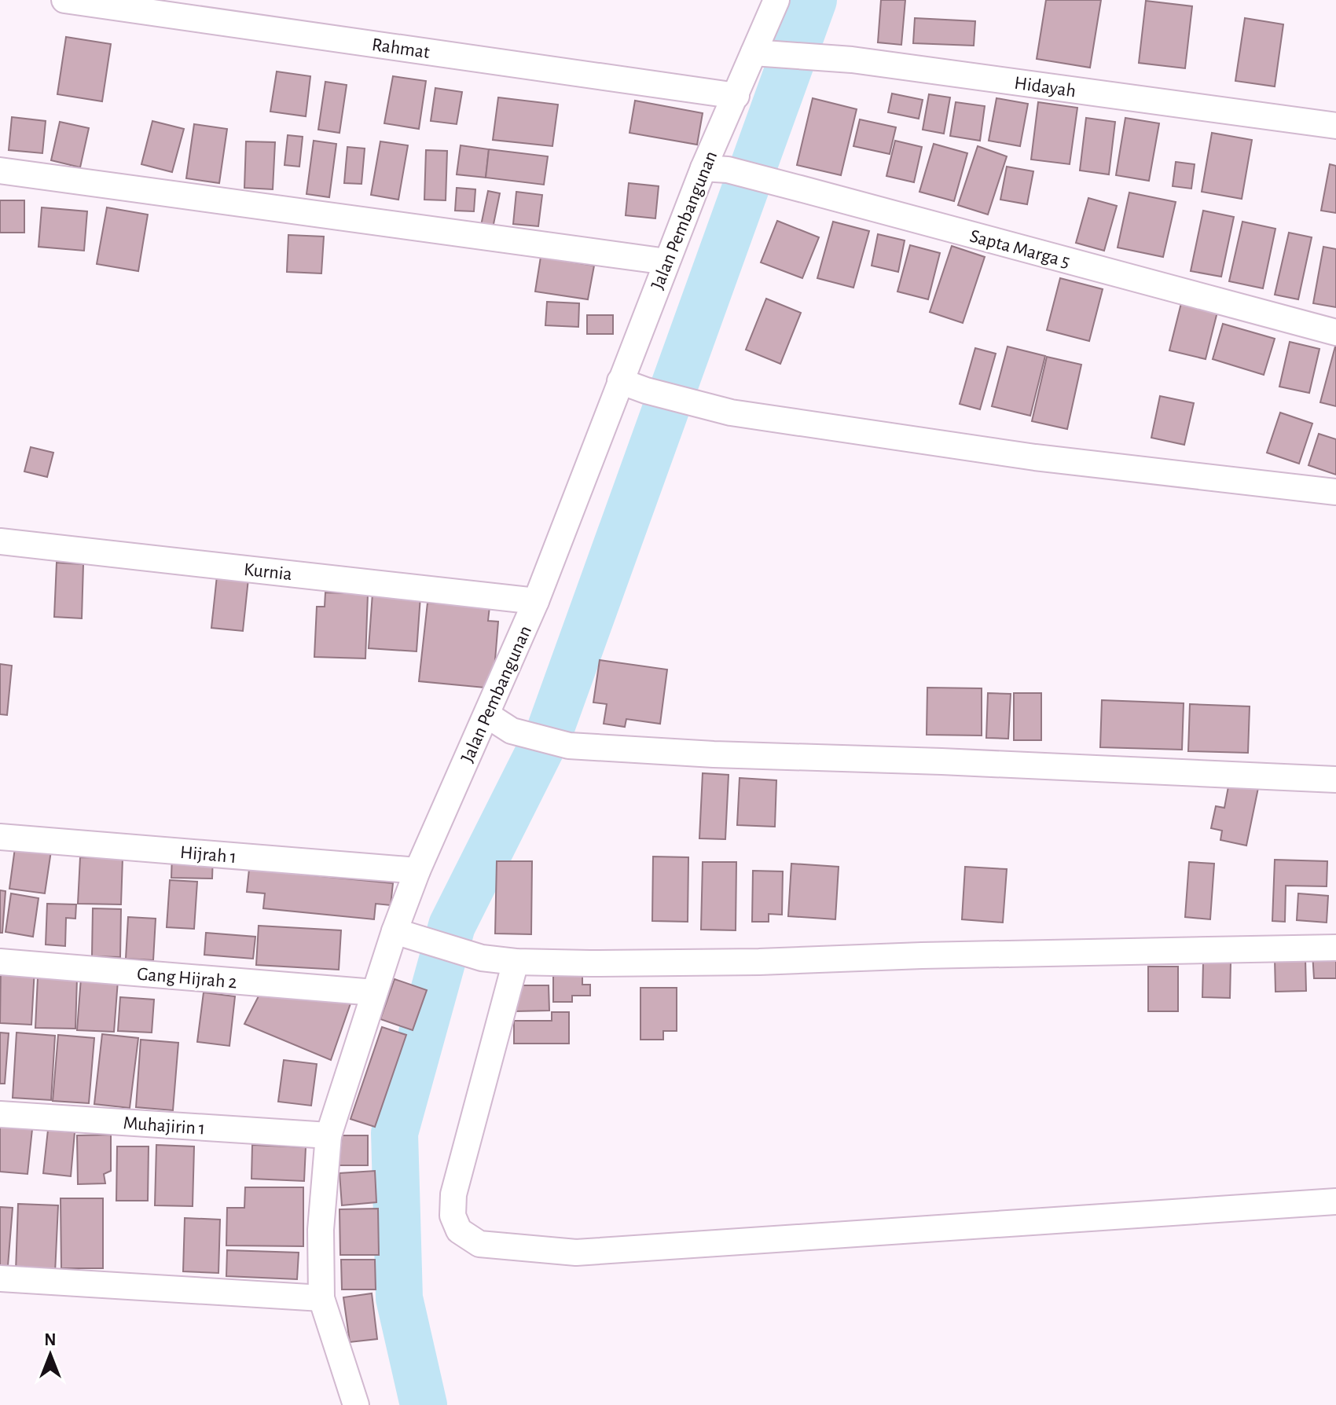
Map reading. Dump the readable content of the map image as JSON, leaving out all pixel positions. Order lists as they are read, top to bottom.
{
  "streets": {
    "street": [
      "Rahmat",
      "Hidayah",
      "Jalan Pembangunan",
      "Sapta Marga 5",
      "Kurnia",
      "Hijrah 1",
      "Gang Hijrah 2",
      "Muhajirin 1"
    ]
  },
  "crossings": [
    ["Rahmat", "Jalan Pembangunan"],
    ["Hidayah", "Jalan Pembangunan"],
    ["Jalan Pembangunan", "Sapta Marga 5"],
    ["Jalan Pembangunan", "Kurnia"],
    ["Jalan Pembangunan", "Hijrah 1"],
    ["Jalan Pembangunan", "Gang Hijrah 2"],
    ["Jalan Pembangunan", "Muhajirin 1"]
  ],
  "north": "top"
}
